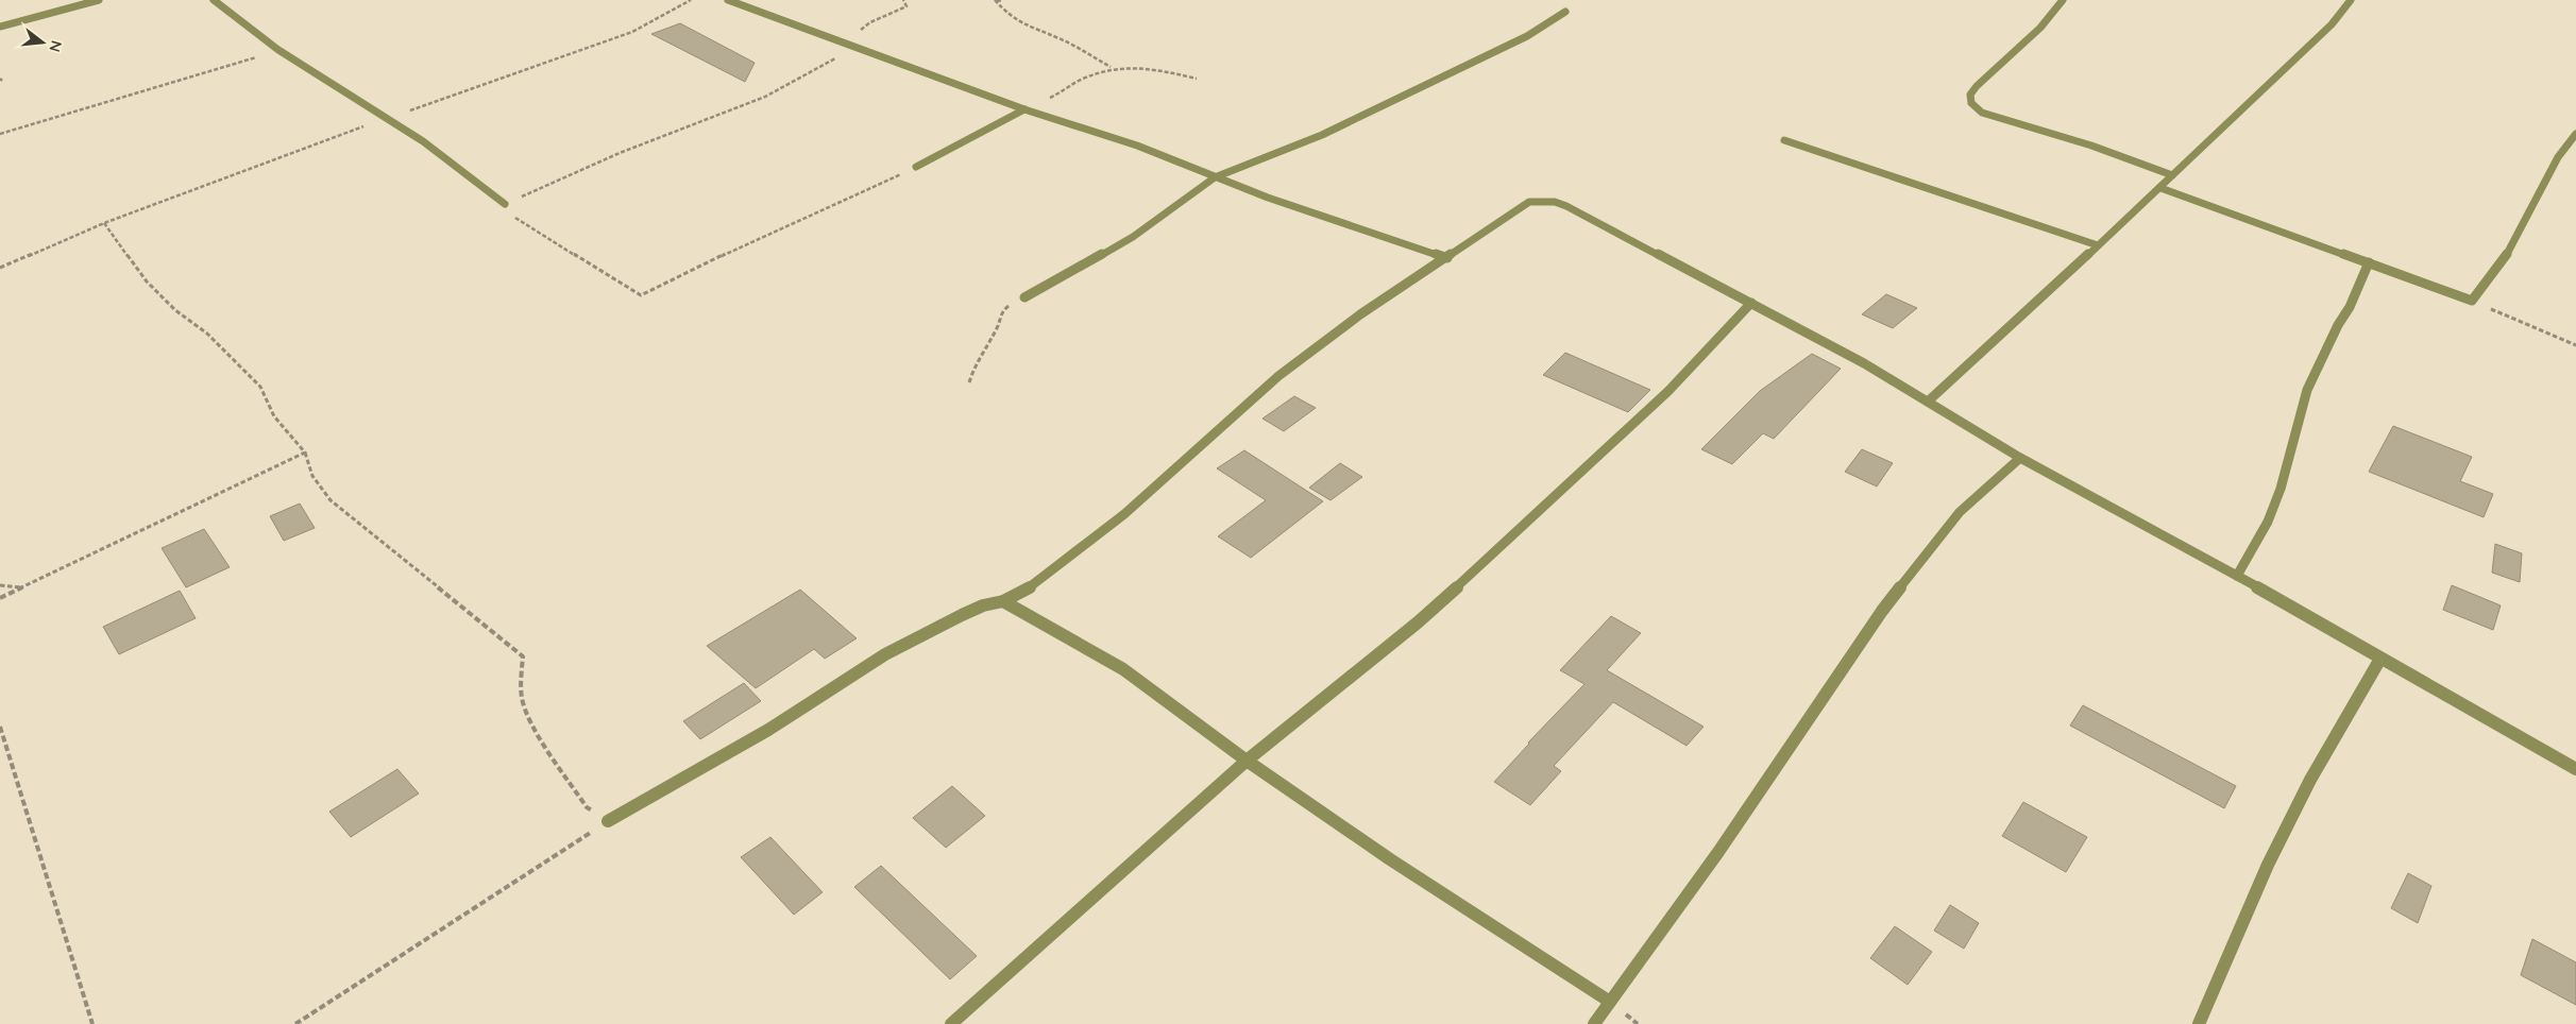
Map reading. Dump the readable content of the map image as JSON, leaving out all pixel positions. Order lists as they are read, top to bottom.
{
  "north": "right"
}
